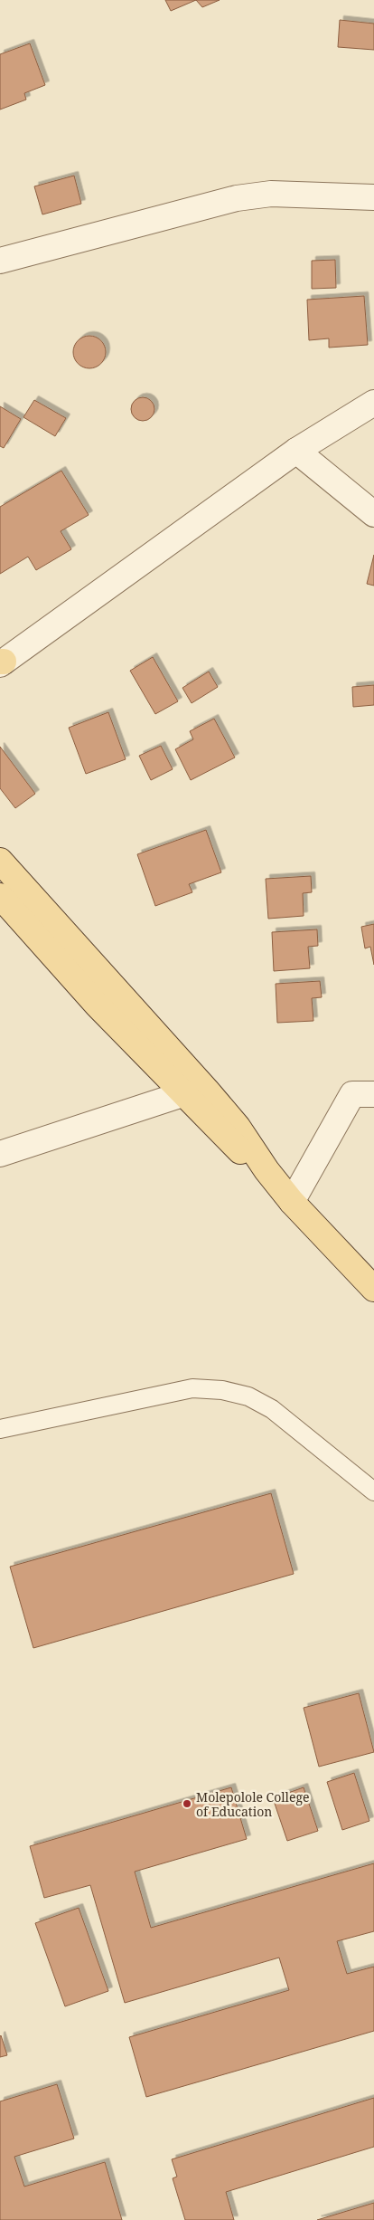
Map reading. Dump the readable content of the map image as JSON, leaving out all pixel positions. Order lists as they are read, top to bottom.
{
  "places": ["Molepolole College of Education"]
}
